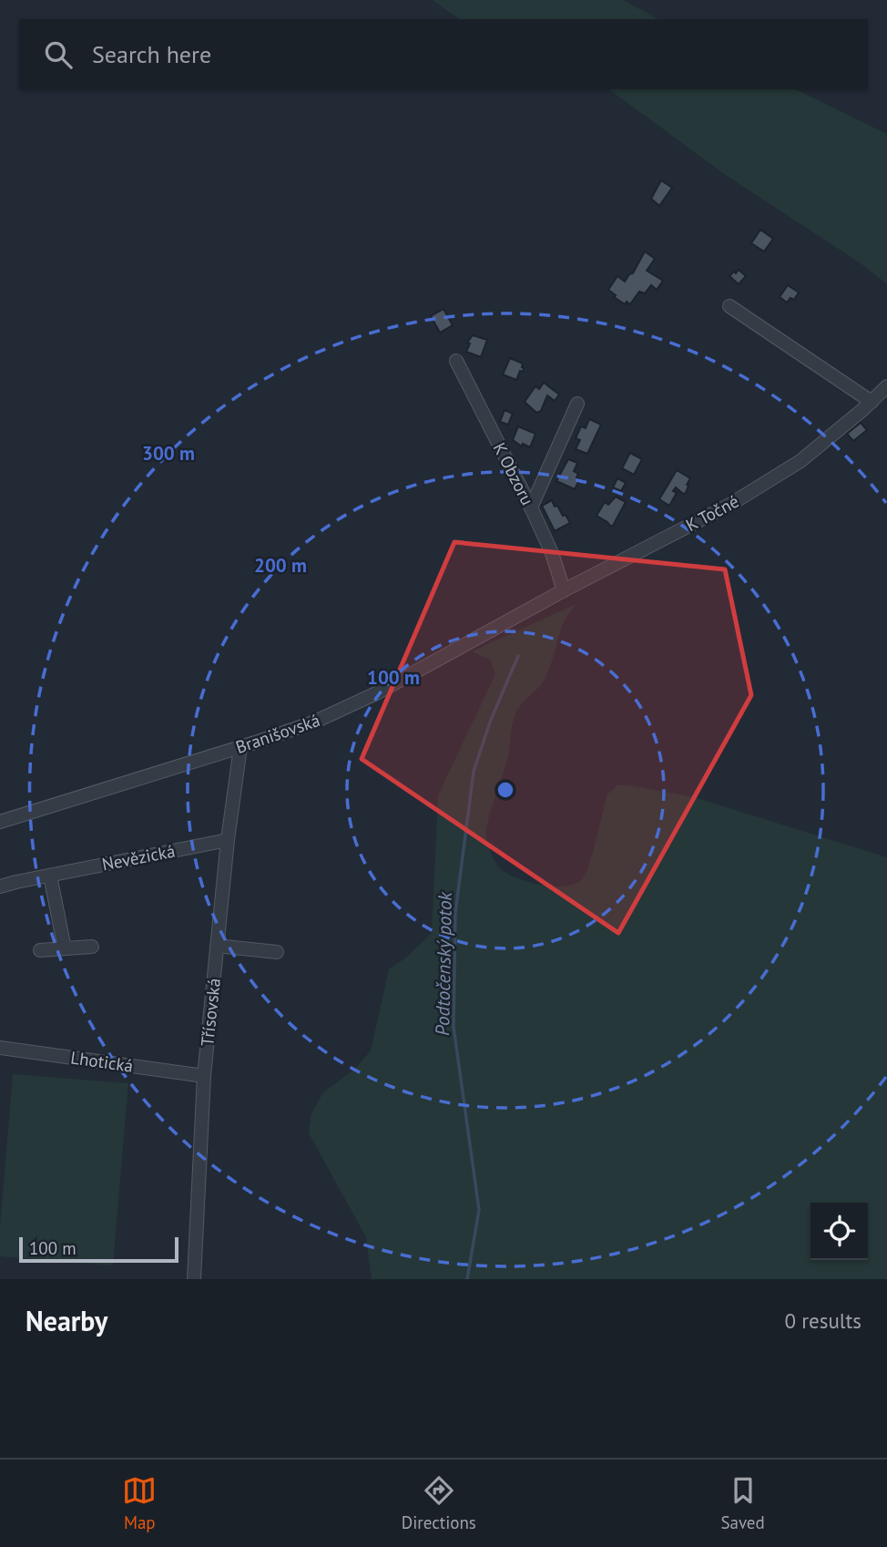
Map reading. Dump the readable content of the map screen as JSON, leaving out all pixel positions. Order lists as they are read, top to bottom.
{
  "streets": {
    "street": [
      "K Obzoru",
      "K Točné",
      "Branišovská",
      "Nevězická",
      "Třísovská",
      "Lhotická"
    ]
  },
  "crossings": [
    ["K Obzoru", "K Točné"],
    ["K Točné", "Branišovská"],
    ["Branišovská", "Třísovská"],
    ["Nevězická", "Třísovská"],
    ["Třísovská", "Lhotická"]
  ],
  "water": ["Podtočenský potok"],
  "scale_bar": "100 m",
  "page": {
    "search": "Search here",
    "scale": "100 m",
    "heading": ["Nearby", "0 results"],
    "nav": ["Map", "Directions", "Saved"]
  },
  "rings": ["300 m", "200 m", "100 m"]
}
